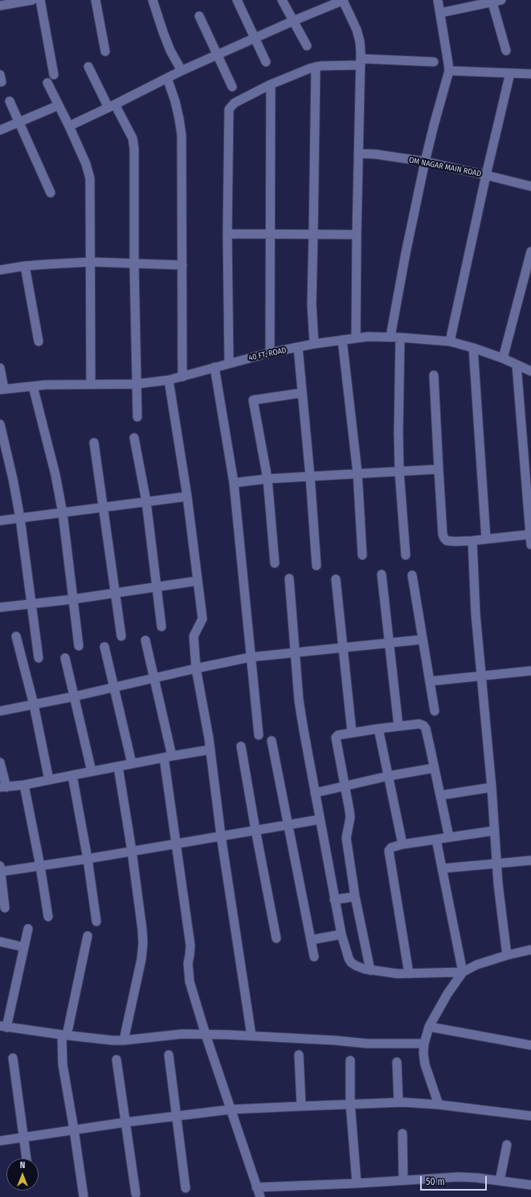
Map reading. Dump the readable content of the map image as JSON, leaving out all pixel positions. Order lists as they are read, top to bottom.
{
  "streets": {
    "street": ["OM NAGAR MAIN ROAD", "40 FT. ROAD"]
  },
  "scale_bar": "50 m",
  "north": "top"
}
